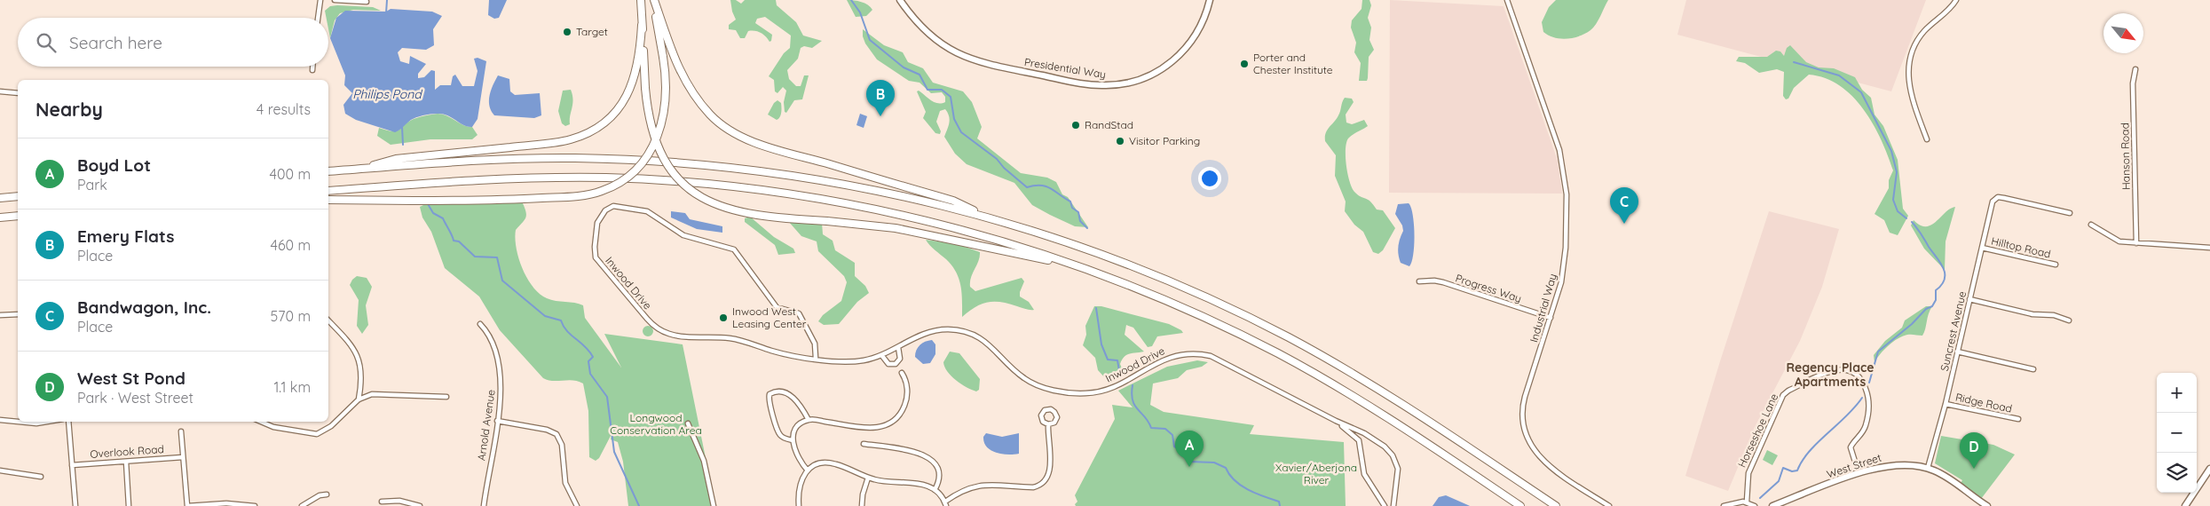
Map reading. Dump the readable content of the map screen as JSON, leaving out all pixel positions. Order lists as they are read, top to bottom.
{
  "streets": {
    "street": [
      "Presidential Way",
      "Hanson Road",
      "Hilltop Road",
      "Inwood Drive",
      "Progress Way",
      "Industrial Way",
      "Suncrest Avenue",
      "Ridge Road",
      "Arnold Avenue",
      "Horseshoe Lane",
      "Overlook Road",
      "West Street"
    ]
  },
  "crossings": [
    ["Hilltop Road", "Suncrest Avenue"],
    ["Progress Way", "Industrial Way"],
    ["Suncrest Avenue", "Ridge Road"],
    ["Suncrest Avenue", "West Street"],
    ["Horseshoe Lane", "West Street"]
  ],
  "districts": ["Regency Place Apartments"],
  "water": ["Philips Pond"],
  "parks": ["Longwood Conservation Area", "Xavier/Aberjona River"],
  "places": [
    "Target",
    "Porter and Chester Institute",
    "RandStad",
    "Visitor Parking",
    "Inwood West Leasing Center"
  ],
  "north": "bottom right",
  "page": {
    "search": "Search here",
    "pins": [
      "B",
      "C",
      "A",
      "D"
    ],
    "heading": ["Nearby", "4 results"],
    "list": [
      {
        "mark": "A",
        "name": "Boyd Lot",
        "note": "Park",
        "value": "400 m"
      },
      {
        "mark": "B",
        "name": "Emery Flats",
        "note": "Place",
        "value": "460 m"
      },
      {
        "mark": "C",
        "name": "Bandwagon, Inc.",
        "note": "Place",
        "value": "570 m"
      },
      {
        "mark": "D",
        "name": "West St Pond",
        "note": "Park · West Street",
        "value": "1.1 km"
      }
    ],
    "map_buttons": ["+", "−"]
  }
}
